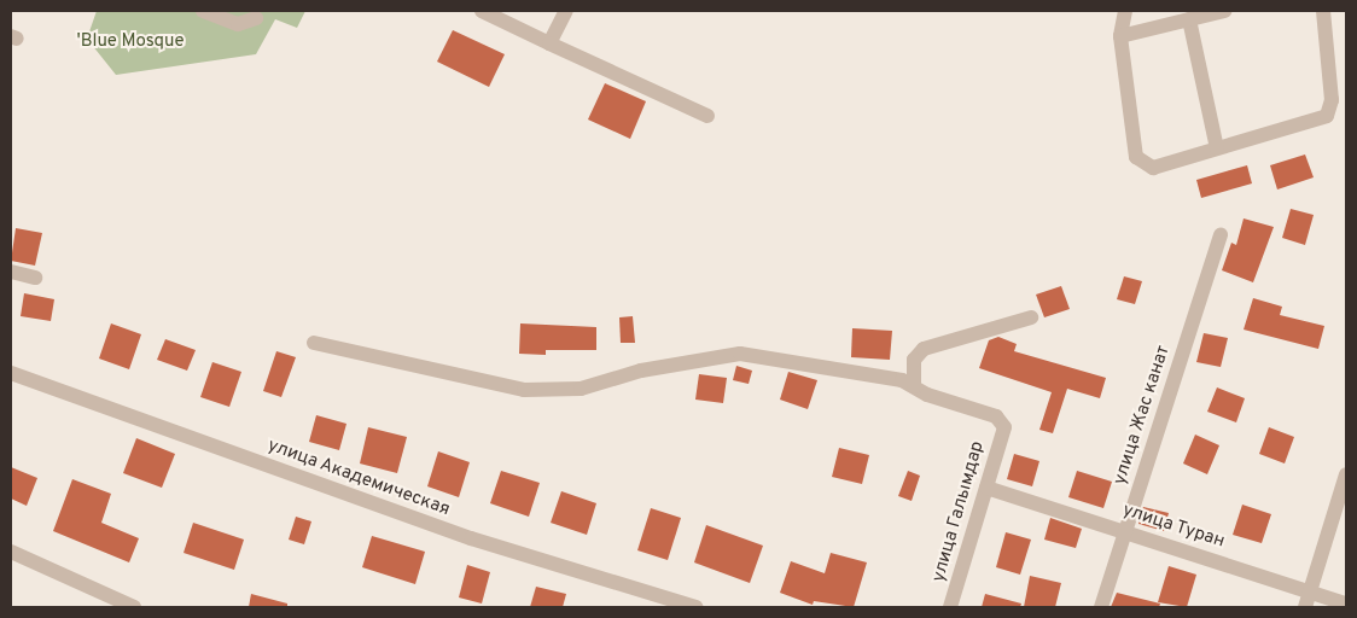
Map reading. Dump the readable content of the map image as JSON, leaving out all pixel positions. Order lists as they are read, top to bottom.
{
  "streets": {
    "street": [
      "улица Жас канат",
      "улица Академическая",
      "улица Галымдар",
      "улица Туран"
    ]
  },
  "crossings": [
    ["улица Жас канат", "улица Туран"],
    ["улица Галымдар", "улица Туран"]
  ],
  "parks": ["'Blue Mosque"]
}
